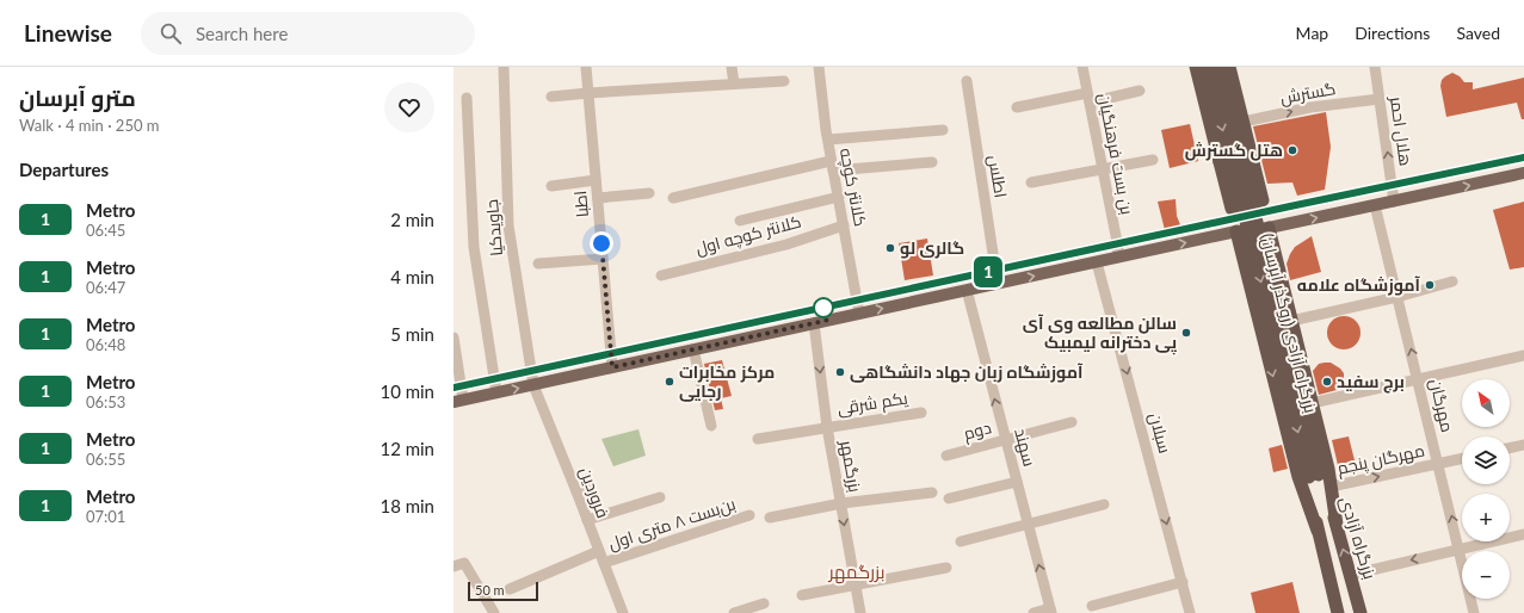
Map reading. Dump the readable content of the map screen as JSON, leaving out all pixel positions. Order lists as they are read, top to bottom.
{
  "streets": {
    "highway": ["بزرگراه آزادی (روگذر آبرسان)", "بزرگراه آزادی"],
    "street": [
      "گسترش",
      "هلال احمر",
      "بن بست فرهنگیان",
      "اطلس",
      "کلانتر کوچه",
      "اطبا",
      "جاویدکیا",
      "کلانتر کوچه اول",
      "یکم شرقی",
      "مهرگان",
      "دوم",
      "سبلان",
      "سهند",
      "مهرگان پنجم",
      "بزرگمهر",
      "فروردین",
      "بن‌بست ۸ متری اول"
    ]
  },
  "crossings": [
    ["گسترش", "هلال احمر"],
    ["کلانتر کوچه", "کلانتر کوچه اول"],
    ["جاویدکیا", "فروردین"],
    ["بزرگراه آزادی (روگذر آبرسان)", "بزرگراه آزادی"],
    ["یکم شرقی", "بزرگمهر"],
    ["مهرگان", "مهرگان پنجم"],
    ["دوم", "سهند"],
    ["فروردین", "بن‌بست ۸ متری اول"]
  ],
  "one_way": [
    "گسترش",
    "هلال احمر",
    "مهرگان",
    "سبلان",
    "سهند",
    "بزرگمهر"
  ],
  "districts": ["بزرگمهر"],
  "places": [
    "هتل گسترش",
    "گالری لو",
    "آموزشگاه علامه",
    "سالن مطالعه وی آی پی دخترانه لیمبیک",
    "آموزشگاه زبان جهاد دانشگاهی",
    "مرکز مخابرات رجایی",
    "برج سفید"
  ],
  "lines": ["metro line 1"],
  "scale_bar": "50 m",
  "north": "top left",
  "page": {
    "header": "Linewise",
    "search": "Search here",
    "nav": ["Map", "Directions", "Saved"],
    "heading": [
      ["مترو آبرسان", "Walk · 4 min · 250 m"],
      "Departures"
    ],
    "on_map": "1",
    "list": [
      {
        "mark": "1",
        "name": "Metro",
        "note": "06:45",
        "value": "2 min"
      },
      {
        "mark": "1",
        "name": "Metro",
        "note": "06:47",
        "value": "4 min"
      },
      {
        "mark": "1",
        "name": "Metro",
        "note": "06:48",
        "value": "5 min"
      },
      {
        "mark": "1",
        "name": "Metro",
        "note": "06:53",
        "value": "10 min"
      },
      {
        "mark": "1",
        "name": "Metro",
        "note": "06:55",
        "value": "12 min"
      },
      {
        "mark": "1",
        "name": "Metro",
        "note": "07:01",
        "value": "18 min"
      }
    ],
    "map_buttons": ["+", "−"],
    "scale": "50 m"
  }
}
